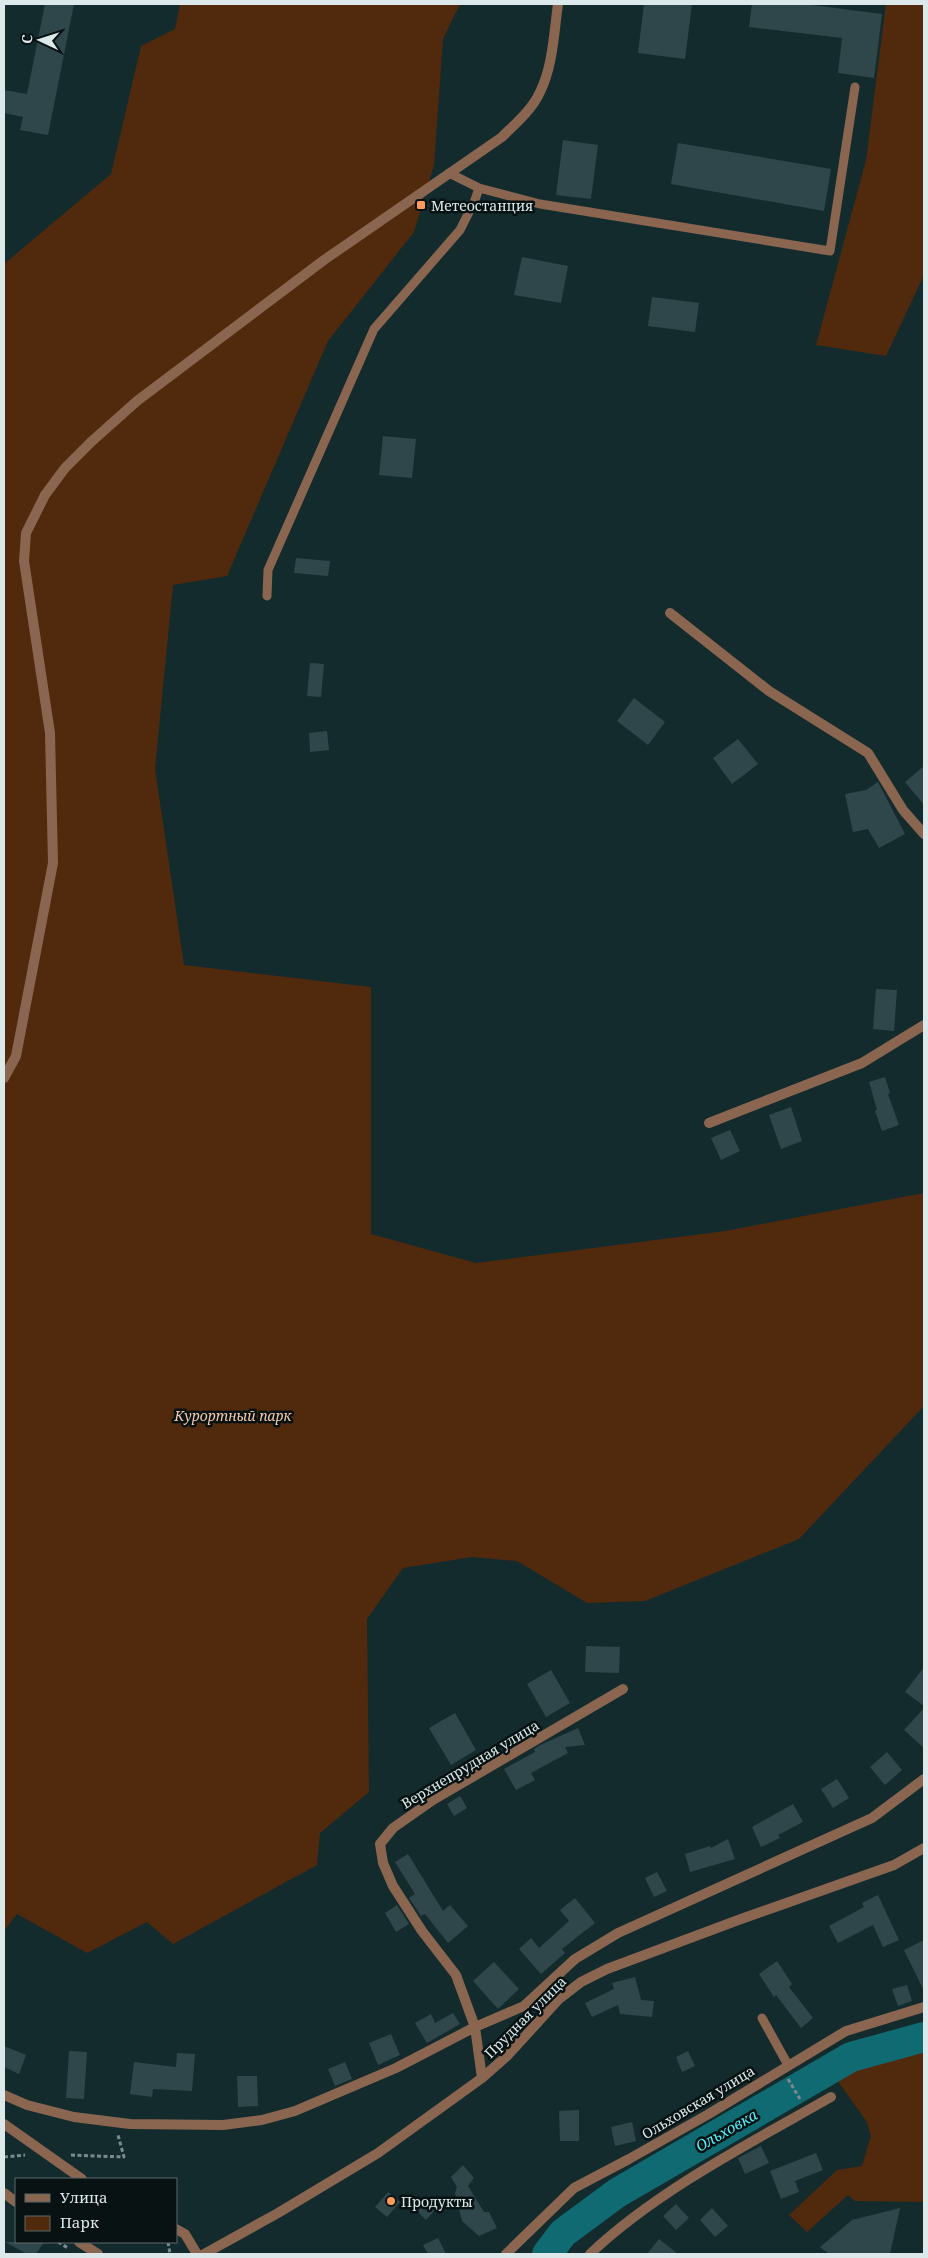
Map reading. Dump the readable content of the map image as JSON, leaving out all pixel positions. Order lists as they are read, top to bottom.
{
  "streets": {
    "street": ["Верхнепрудная улица", "Прудная улица", "Ольховская улица"]
  },
  "crossings": [
    ["Верхнепрудная улица", "Прудная улица"]
  ],
  "water": ["Ольховка"],
  "parks": ["Курортный парк"],
  "places": {
    "transit": ["Метеостанция"],
    "other": ["Продукты"]
  },
  "legend": ["Улица", "Парк"],
  "north": "left"
}
